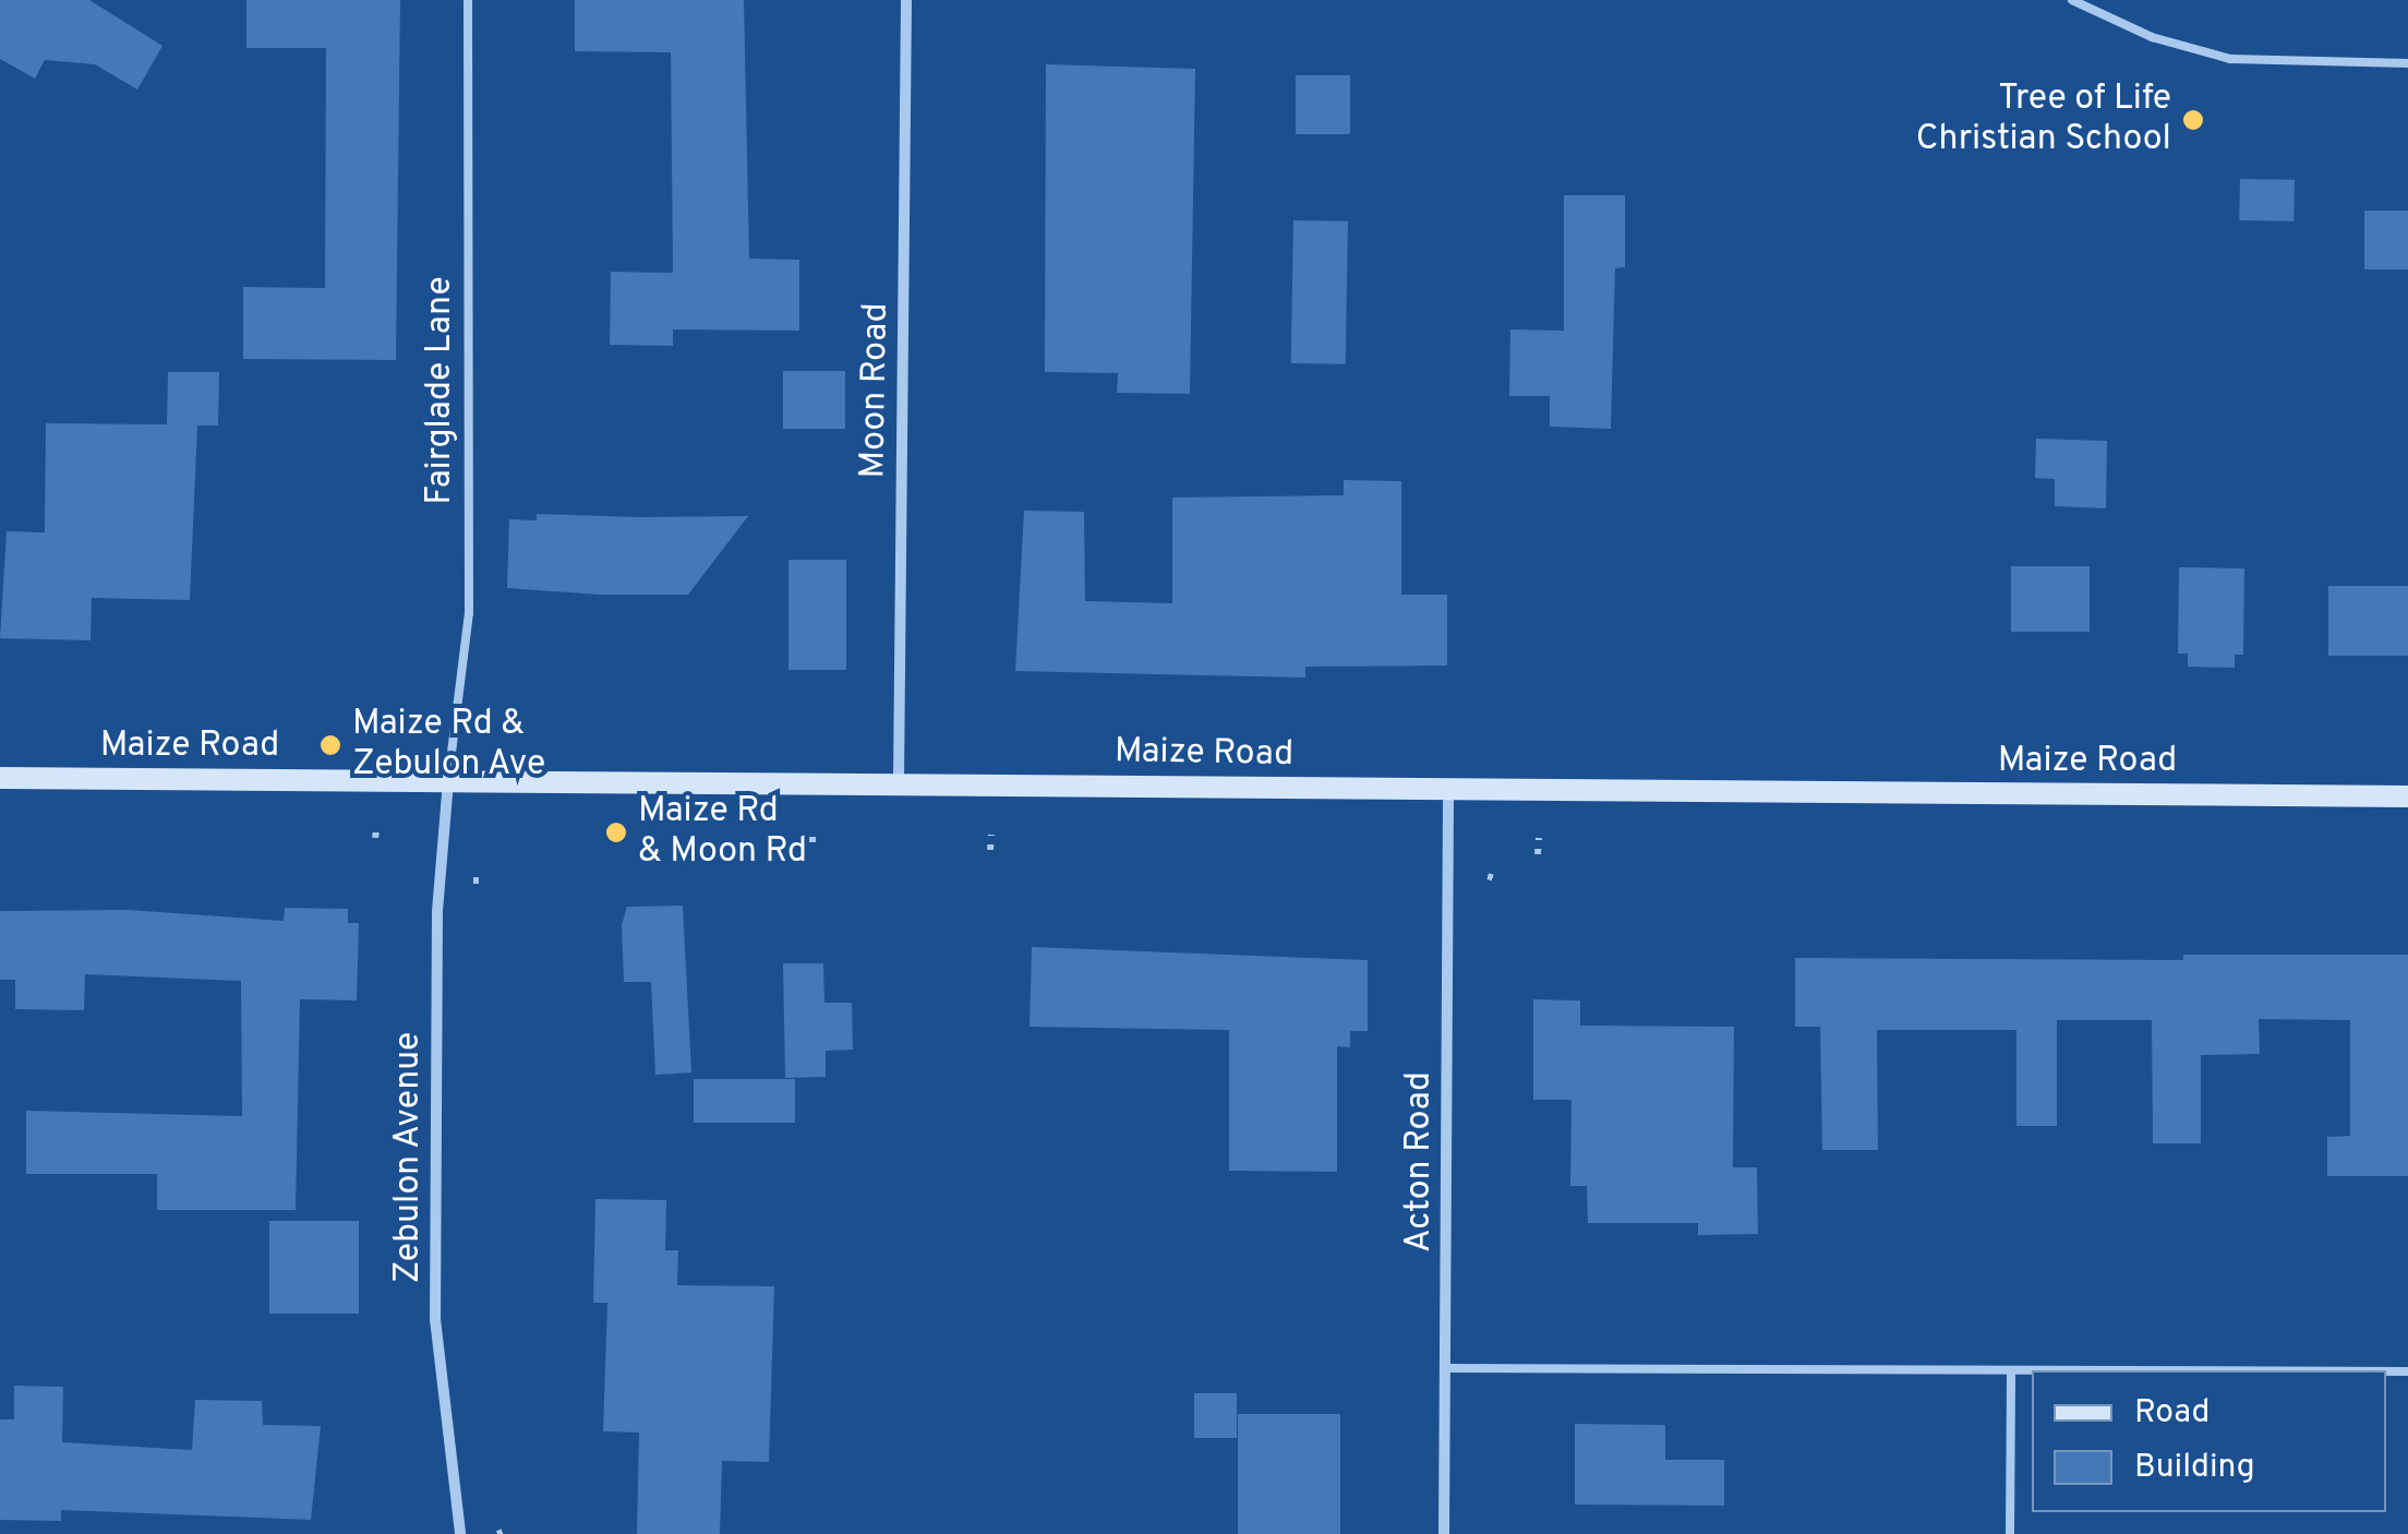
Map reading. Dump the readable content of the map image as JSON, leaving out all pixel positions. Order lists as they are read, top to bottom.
{
  "streets": {
    "street": [
      "Moon Road",
      "Maize Road",
      "Zebulon Avenue",
      "Acton Road"
    ],
    "lane": ["Fairglade Lane"]
  },
  "crossings": [
    ["Fairglade Lane", "Maize Road"],
    ["Fairglade Lane", "Zebulon Avenue"],
    ["Moon Road", "Maize Road"],
    ["Maize Road", "Zebulon Avenue"],
    ["Maize Road", "Acton Road"]
  ],
  "places": ["Tree of Life Christian School", "Maize Rd & Zebulon Ave", "Maize Rd & Moon Rd"],
  "legend": ["Road", "Building"]
}
